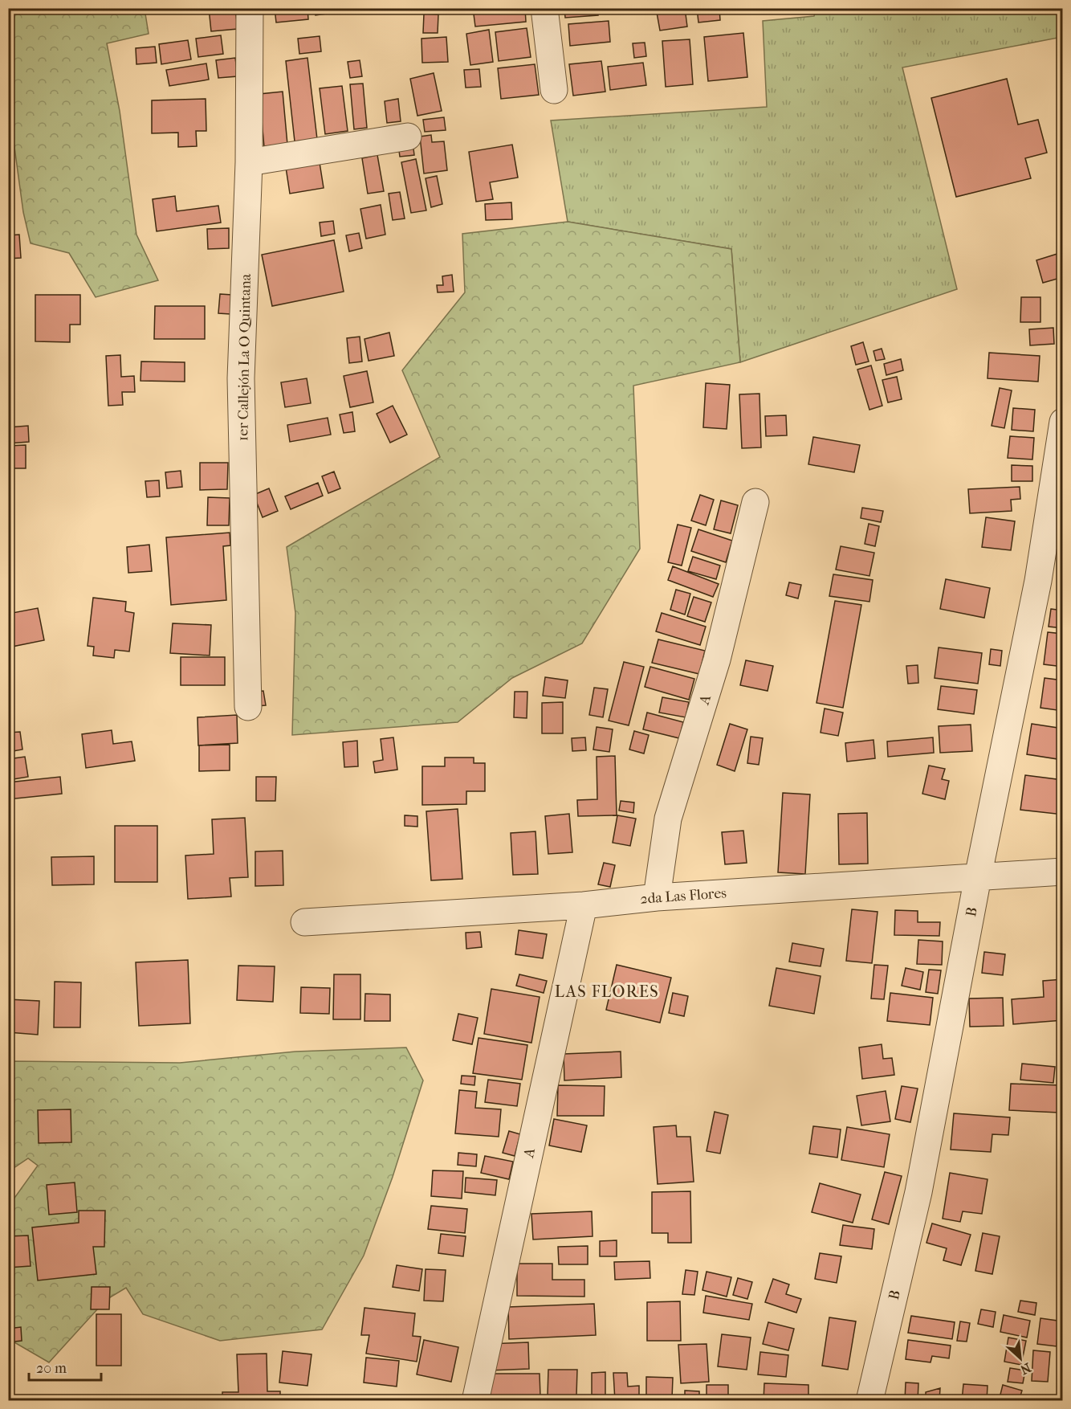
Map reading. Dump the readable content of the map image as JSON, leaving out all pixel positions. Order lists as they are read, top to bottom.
{
  "streets": {
    "street": [
      "1er Callejón La O Quintana",
      "A",
      "2da Las Flores",
      "B"
    ]
  },
  "crossings": [
    ["A", "2da Las Flores"],
    ["2da Las Flores", "B"]
  ],
  "districts": ["LAS FLORES"],
  "scale_bar": "20 m",
  "north": "bottom right"
}
